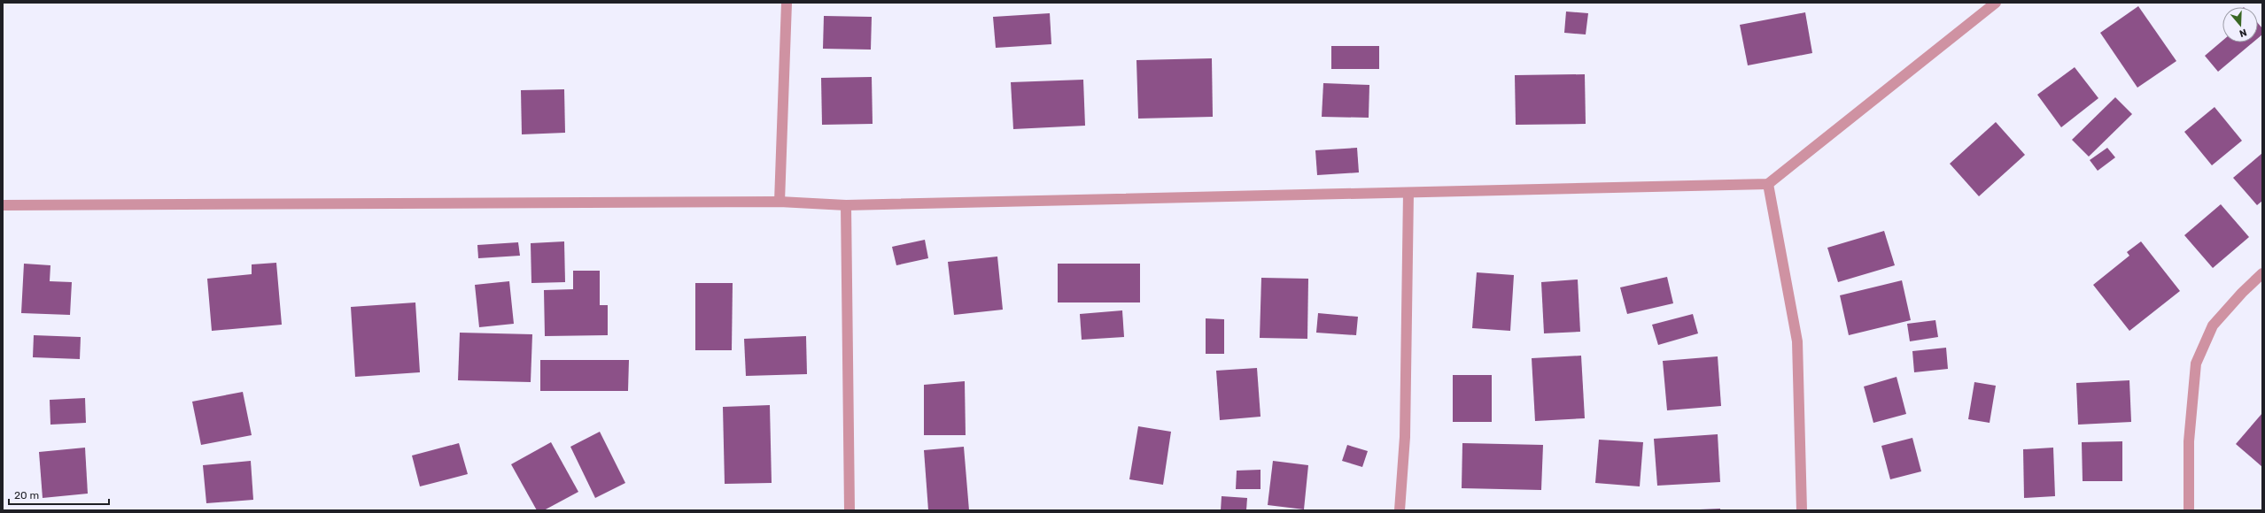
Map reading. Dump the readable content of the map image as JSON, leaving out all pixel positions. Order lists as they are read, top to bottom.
{
  "scale_bar": "20 m",
  "north": "bottom"
}
